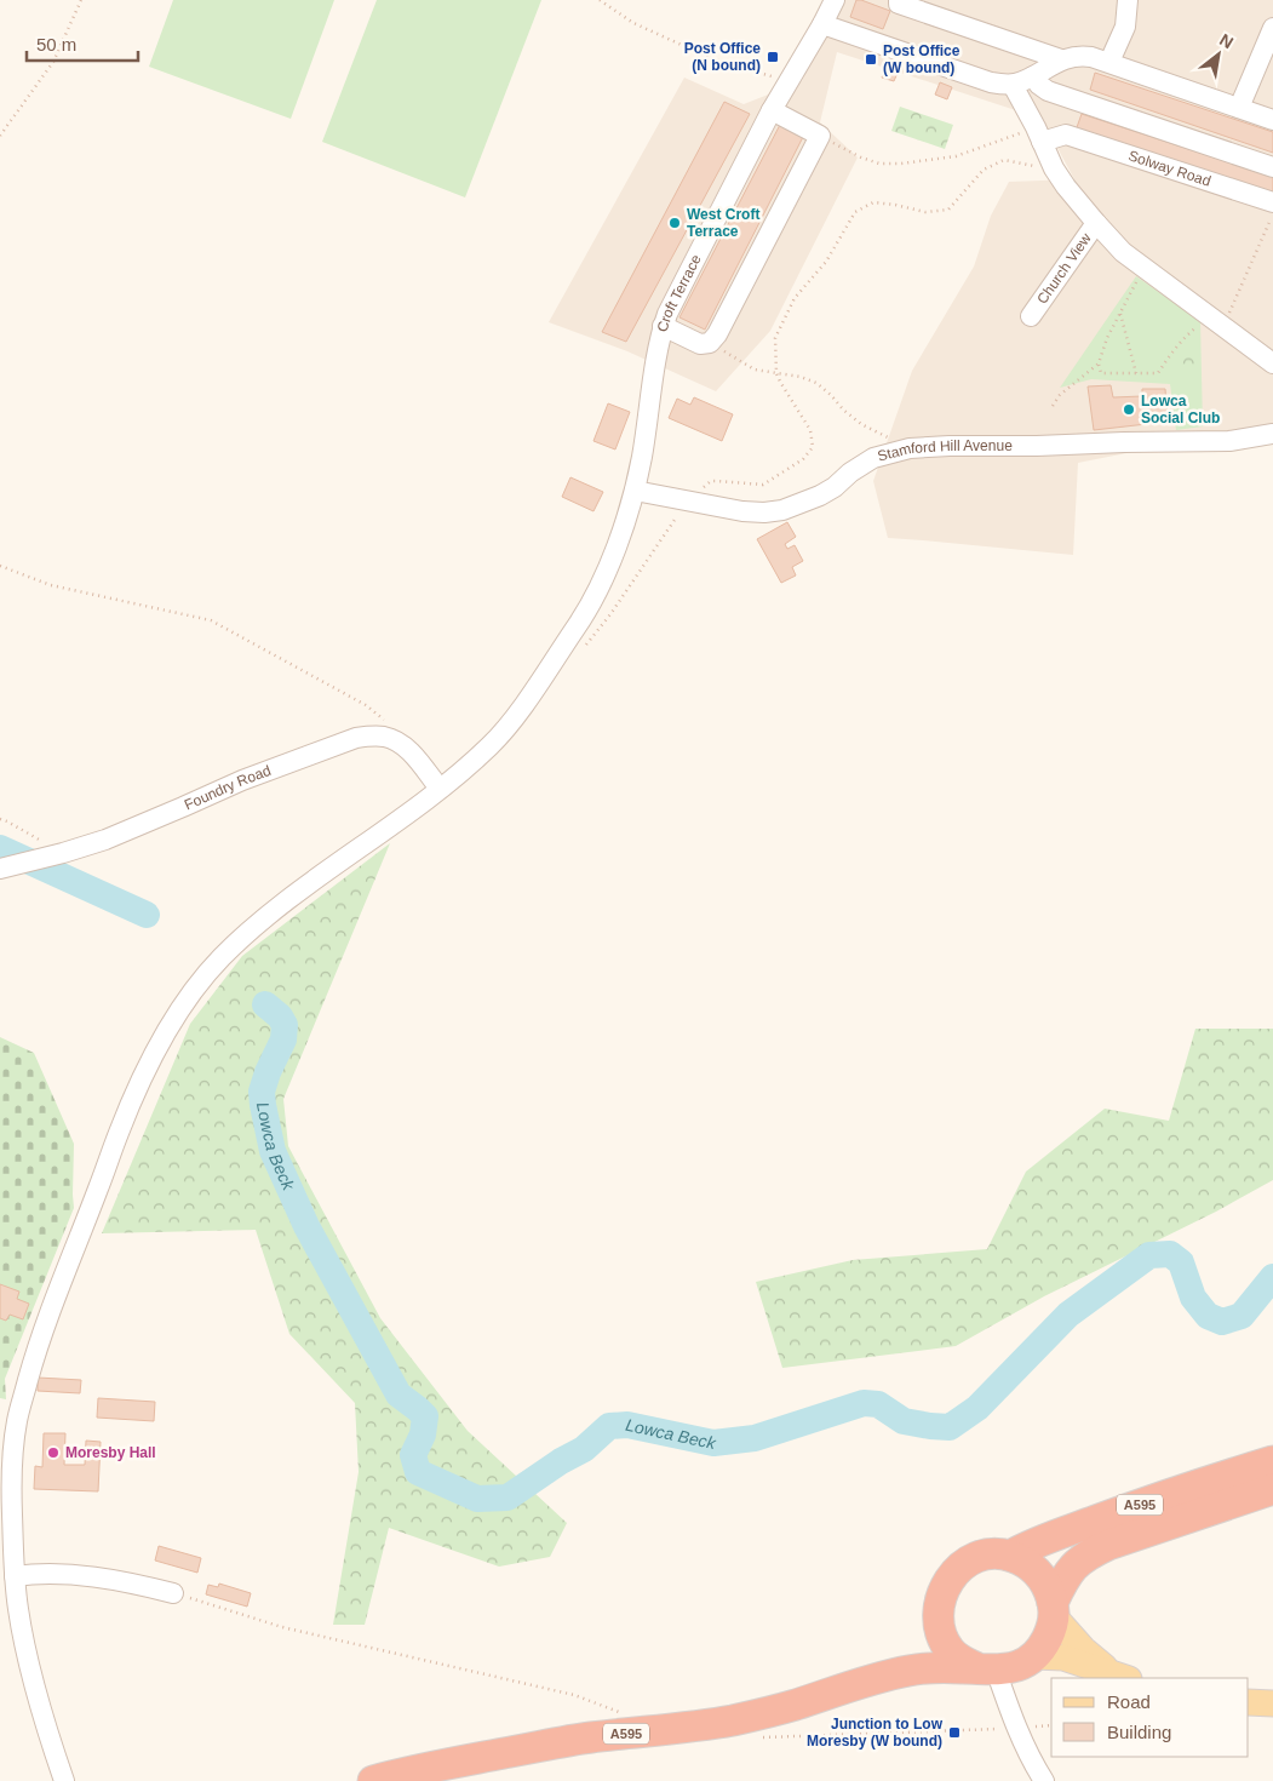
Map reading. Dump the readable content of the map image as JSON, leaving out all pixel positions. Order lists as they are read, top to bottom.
{
  "streets": {
    "highway": ["A595"],
    "street": [
      "Solway Road",
      "Church View",
      "Croft Terrace",
      "Stamford Hill Avenue",
      "Foundry Road"
    ]
  },
  "crossings": [
    ["Croft Terrace", "Stamford Hill Avenue"]
  ],
  "water": ["Lowca Beck"],
  "places": {
    "transit": ["Post Office (N bound)", "Post Office (W bound)", "Junction to Low Moresby (W bound)"],
    "other": ["West Croft Terrace", "Lowca Social Club", "Moresby Hall"]
  },
  "legend": ["Road", "Building"],
  "scale_bar": "50 m",
  "north": "top right"
}
